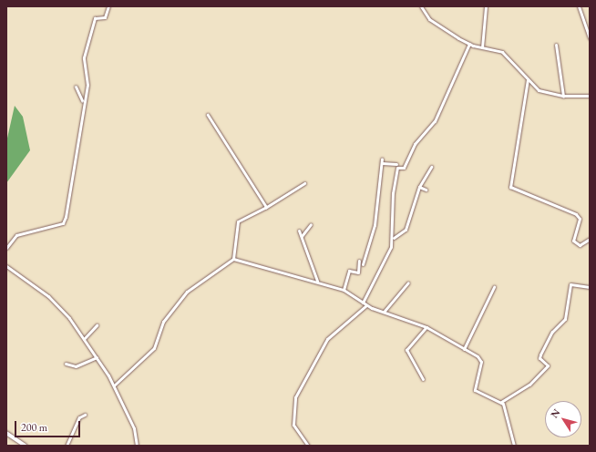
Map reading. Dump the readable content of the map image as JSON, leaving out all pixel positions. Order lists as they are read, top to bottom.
{
  "scale_bar": "200 m",
  "north": "top left"
}
